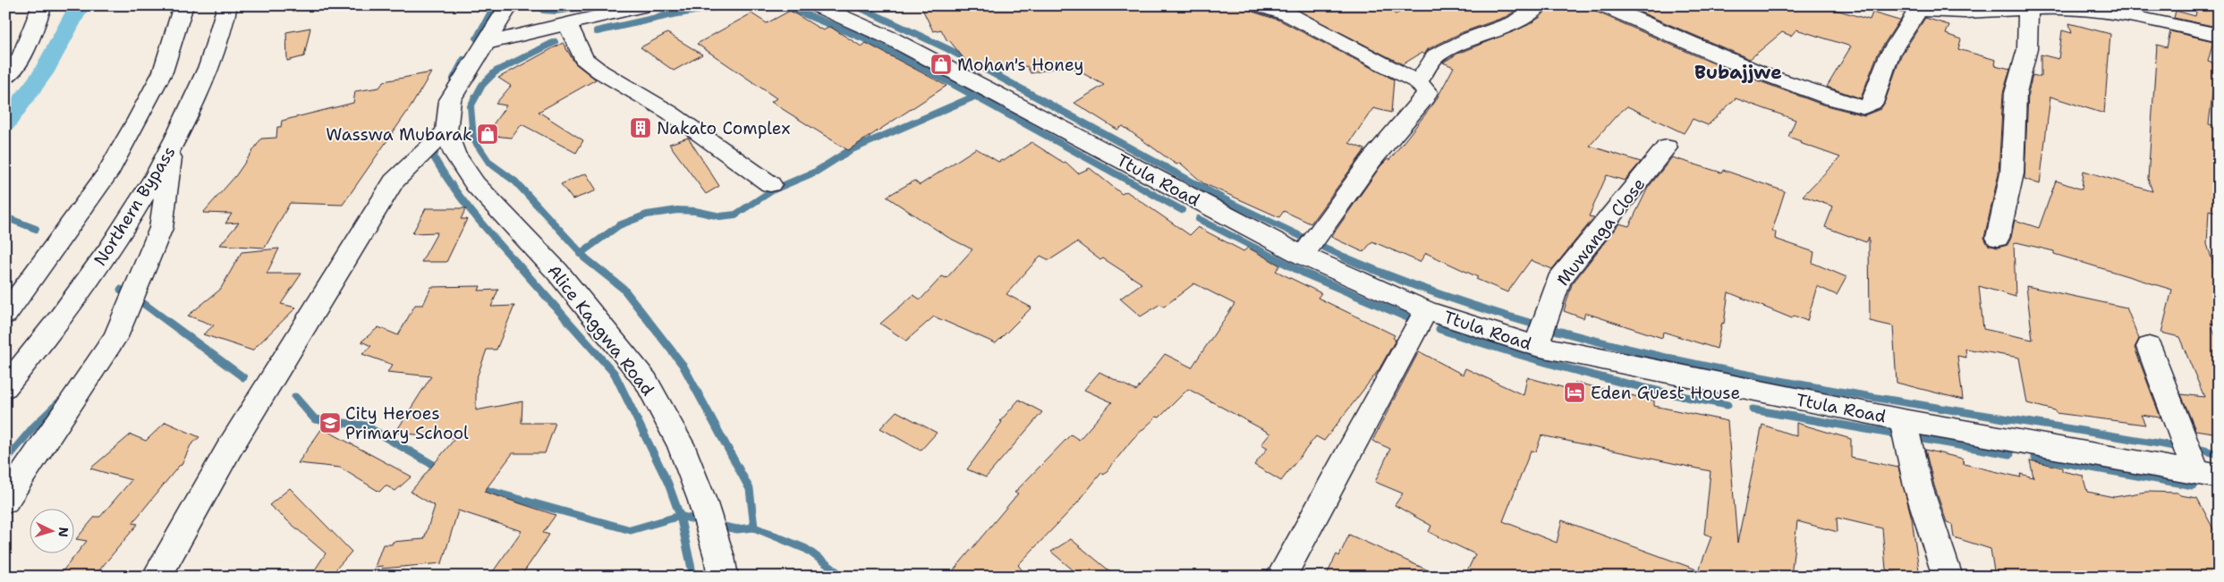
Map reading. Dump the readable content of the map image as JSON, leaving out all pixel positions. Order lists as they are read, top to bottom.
{
  "streets": {
    "main road": [
      "Ttula Road",
      "Northern Bypass",
      "Muwanga Close",
      "Alice Kaggwa Road"
    ]
  },
  "crossings": [
    ["Ttula Road", "Muwanga Close"]
  ],
  "districts": ["Bubajjwe"],
  "places": {
    "shop": ["Mohan's Honey", "Wasswa Mubarak"],
    "building": ["Nakato Complex"],
    "hotel": ["Eden Guest House"],
    "school or university": ["City Heroes Primary School"]
  },
  "north": "right"
}
